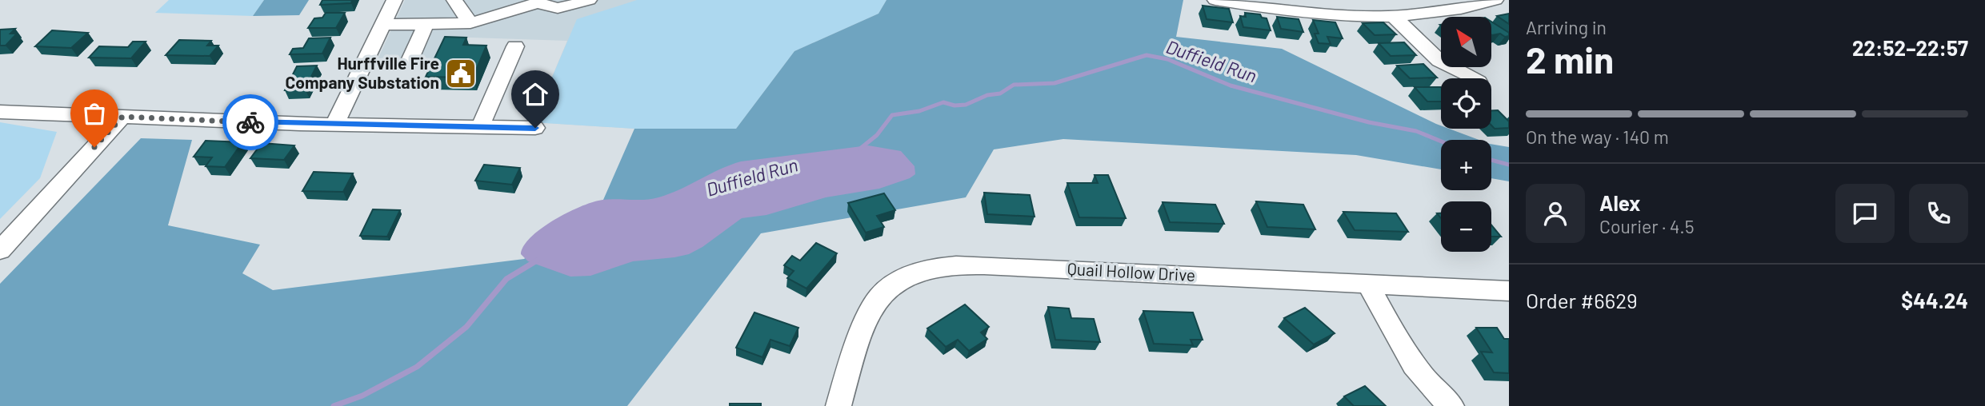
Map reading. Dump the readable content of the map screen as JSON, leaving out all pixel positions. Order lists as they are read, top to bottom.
{
  "streets": {
    "street": ["Quail Hollow Drive"]
  },
  "water": ["Duffield Run"],
  "places": {
    "public building": ["Hurffville Fire Company Substation"]
  },
  "north": "top left",
  "page": {
    "heading": ["2 min", "Arriving in", "22:52–22:57"],
    "panel": [
      "Alex",
      "Courier · 4.5",
      "Order #6629",
      "$44.24"
    ],
    "map_buttons": ["+", "−"],
    "bar": "On the way · 140 m"
  }
}
